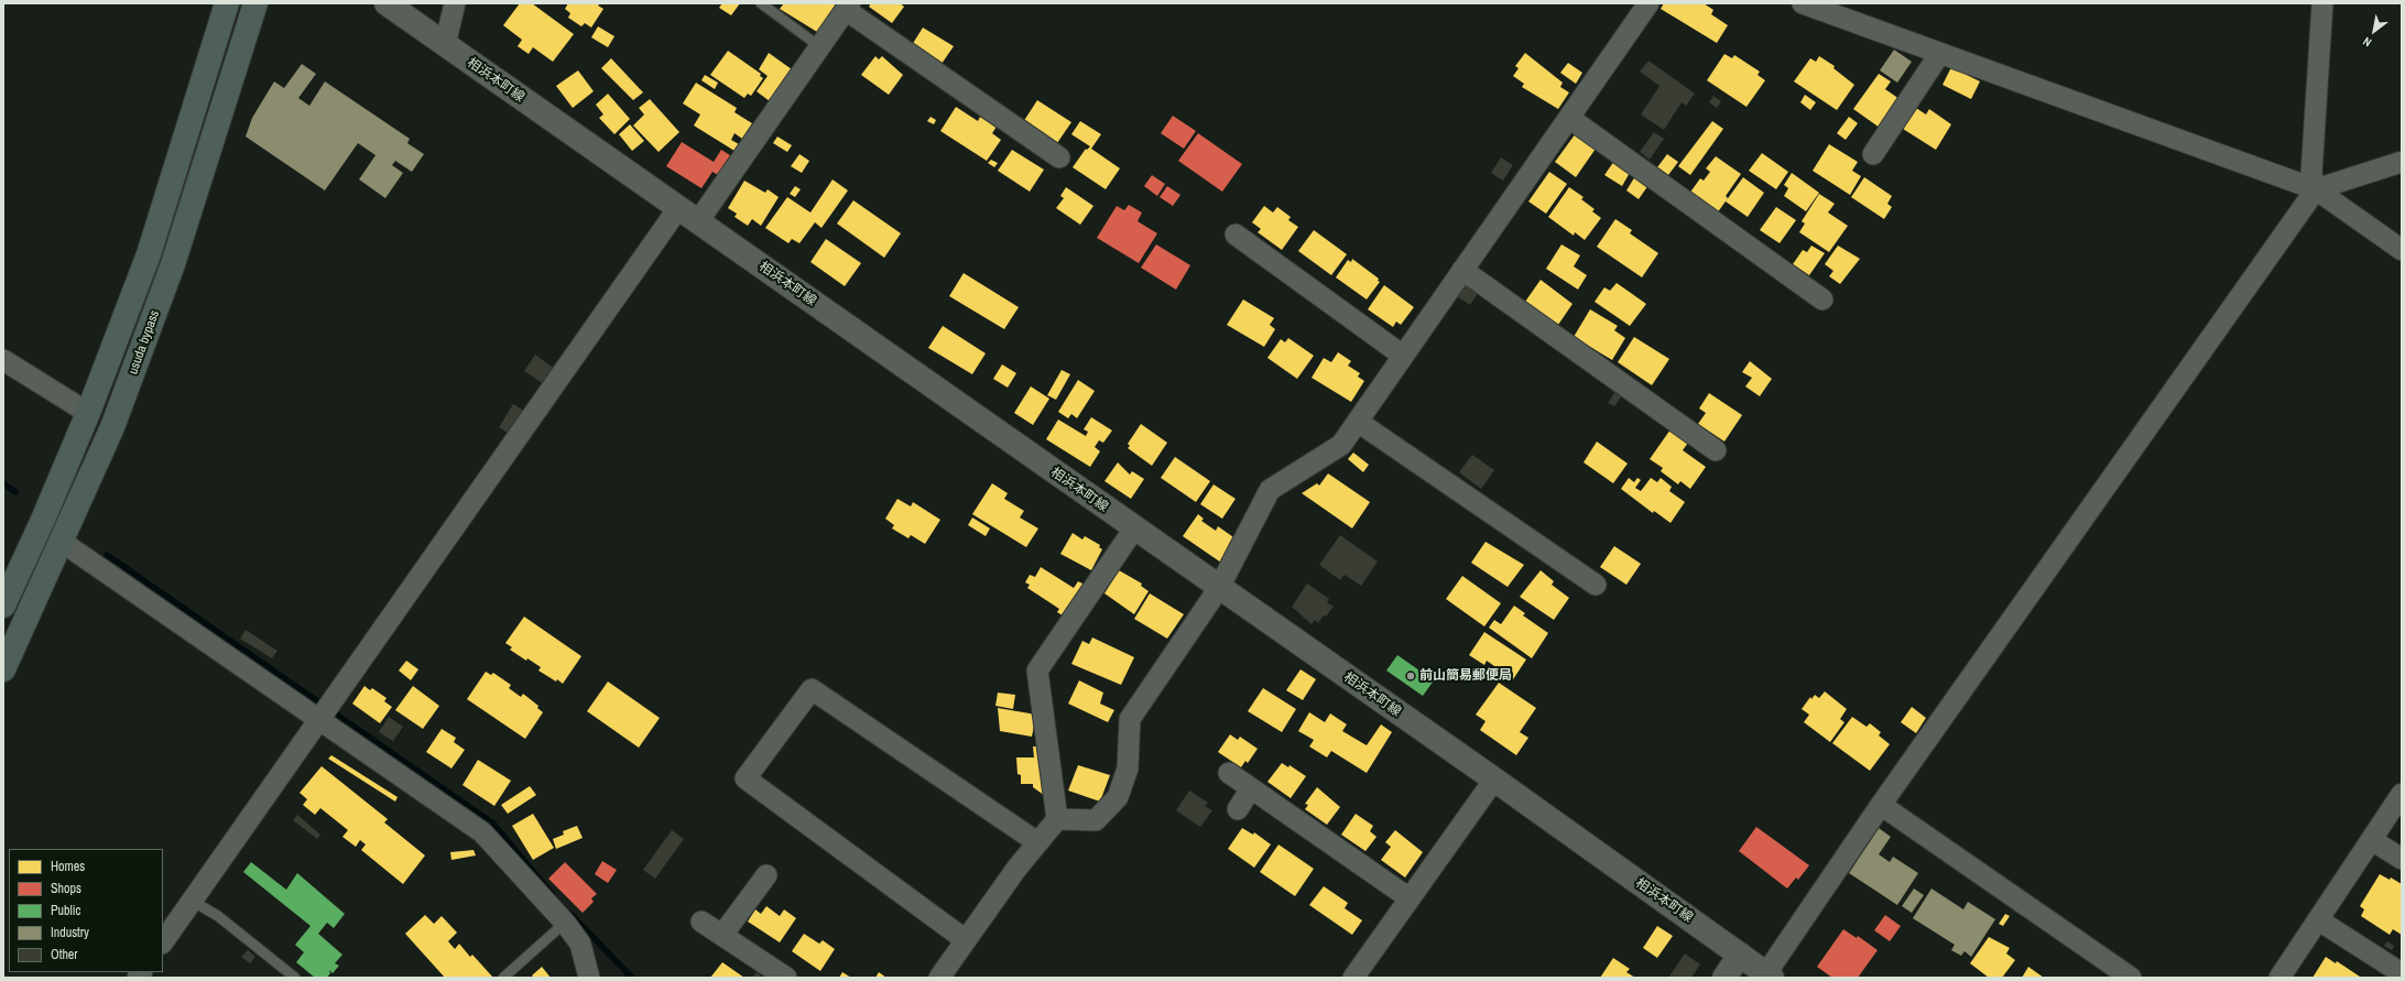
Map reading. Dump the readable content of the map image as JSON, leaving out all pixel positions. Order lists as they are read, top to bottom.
{
  "streets": {
    "highway": ["usuda bypass"],
    "main road": ["相浜本町線"]
  },
  "places": ["前山簡易郵便局"],
  "legend": [
    "Homes",
    "Shops",
    "Public",
    "Industry",
    "Other"
  ],
  "north": "bottom left"
}
